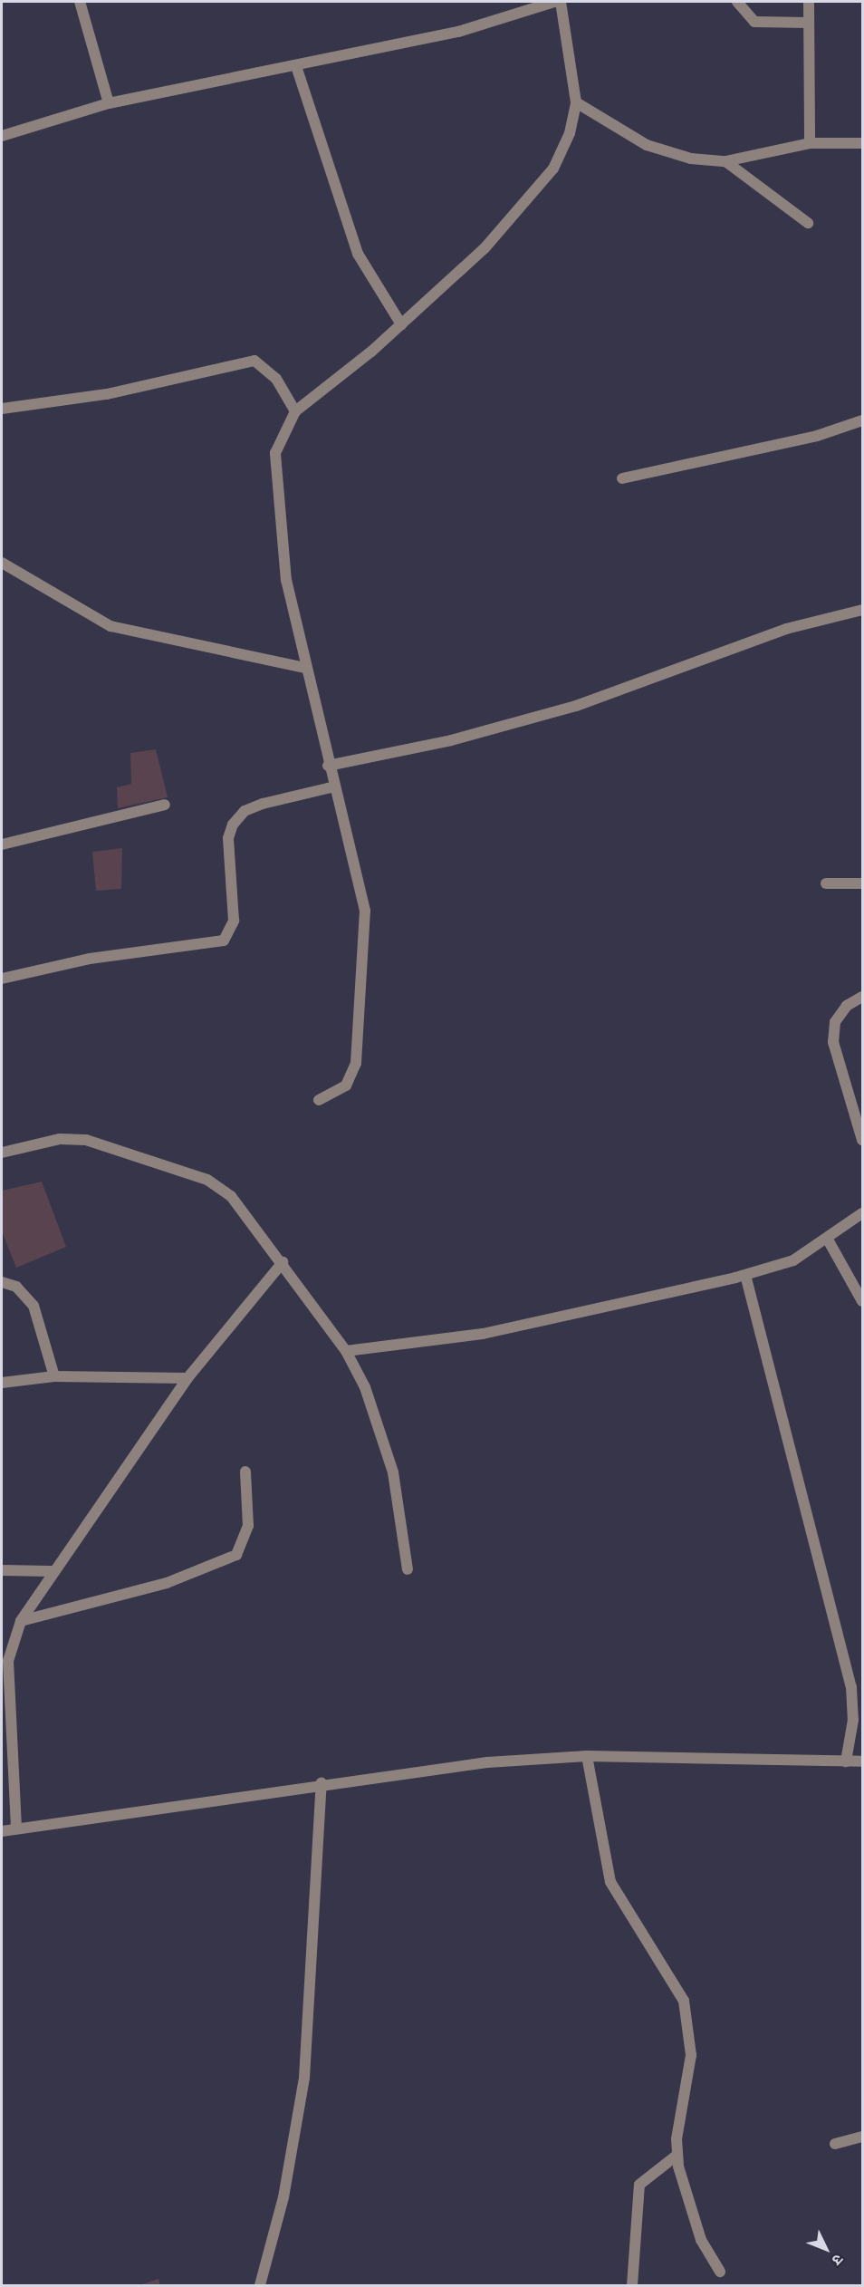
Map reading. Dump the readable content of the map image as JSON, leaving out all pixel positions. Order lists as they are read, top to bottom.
{
  "north": "bottom right"
}
